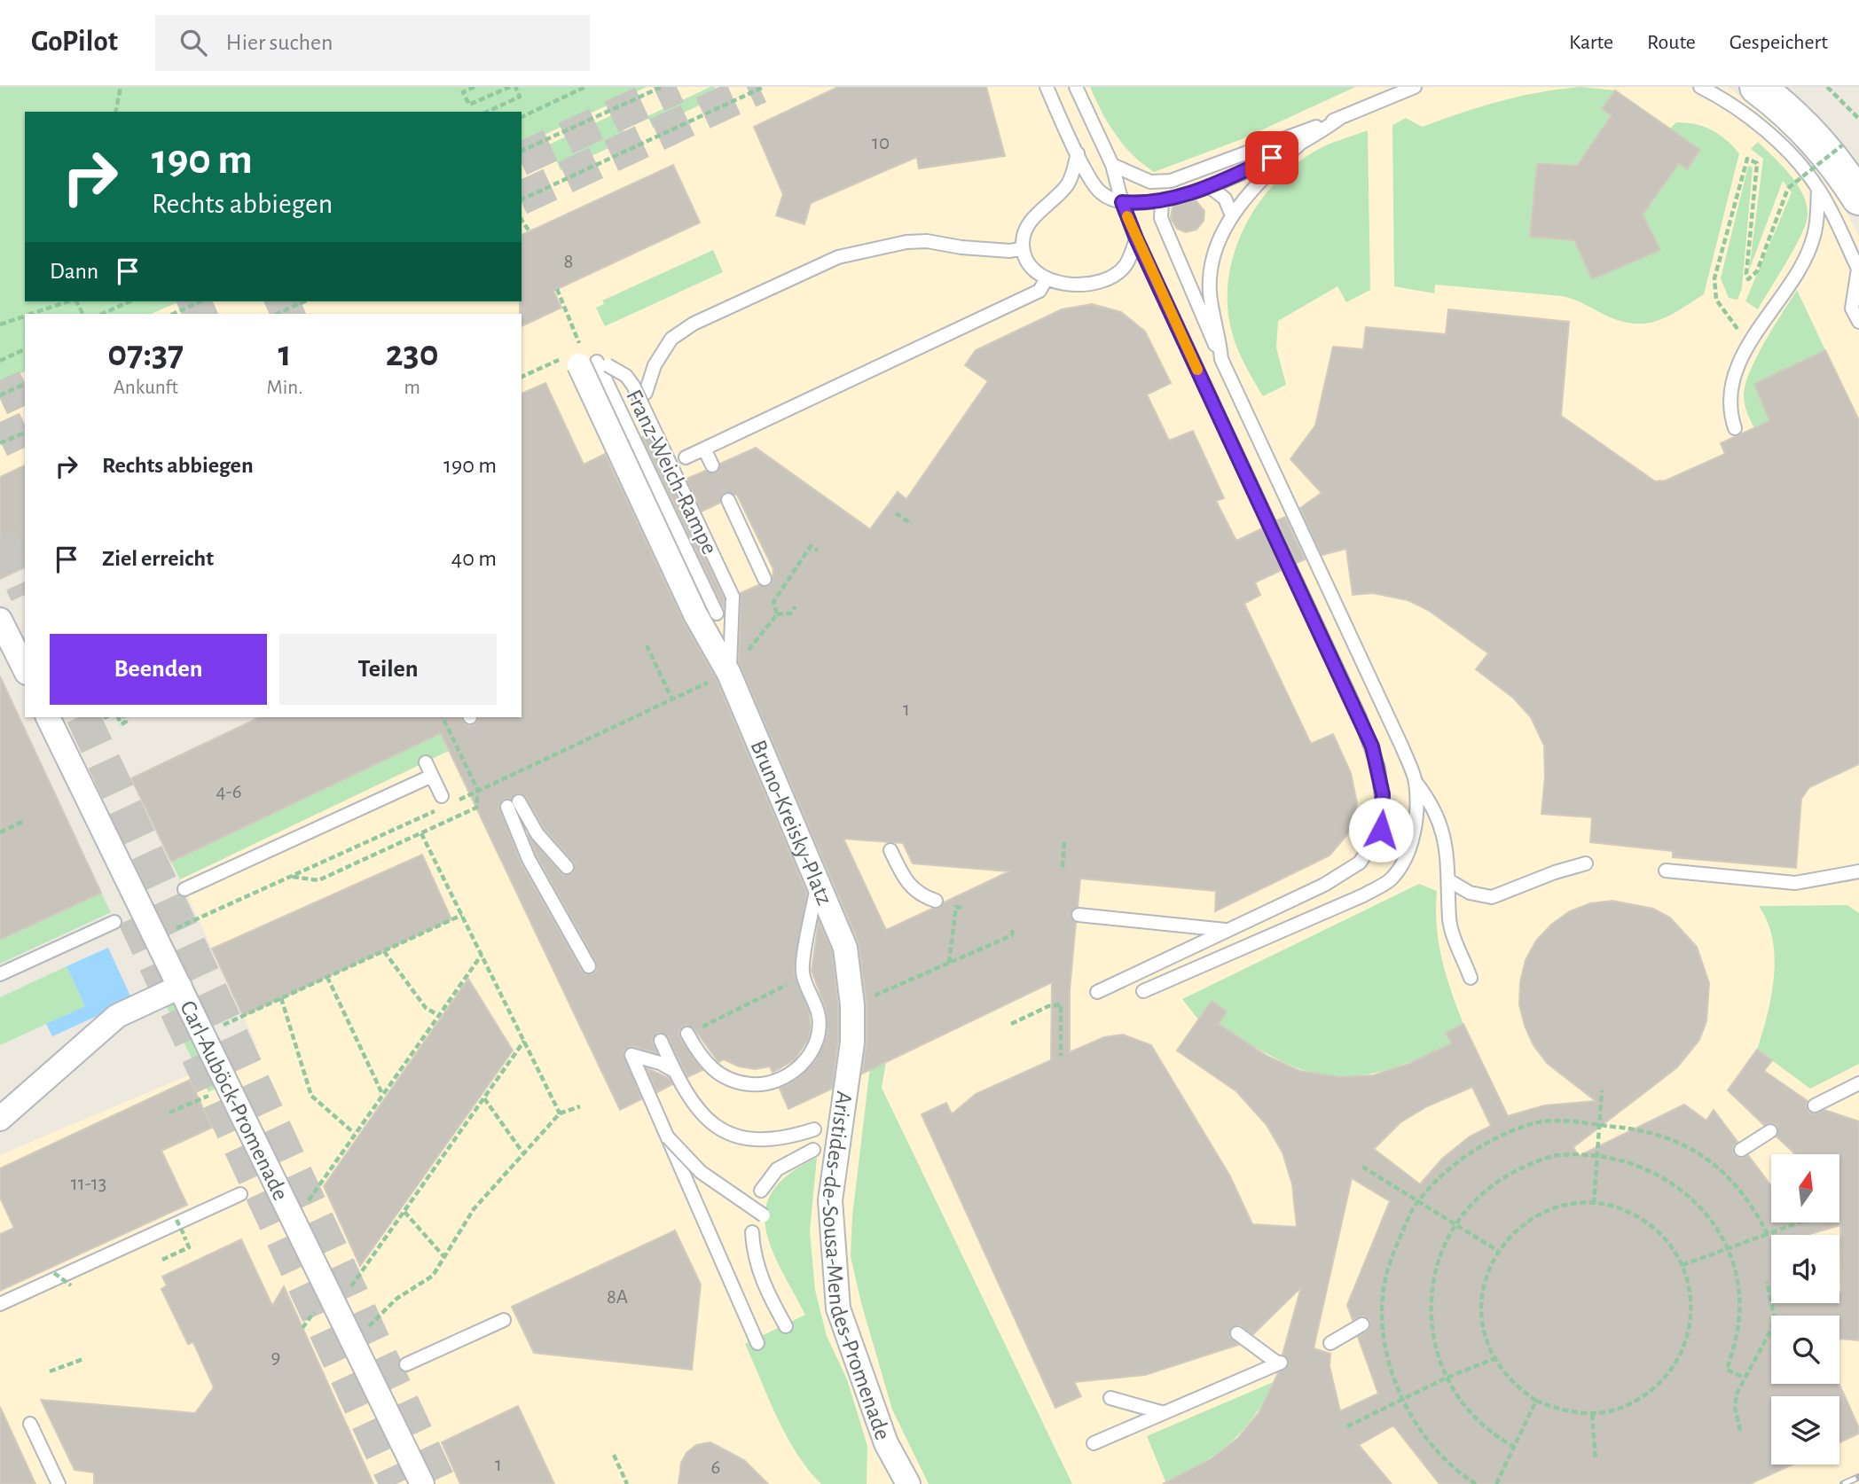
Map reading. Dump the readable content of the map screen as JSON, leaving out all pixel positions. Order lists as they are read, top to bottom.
{
  "streets": {
    "street": ["Bruno-Kreisky-Platz", "Carl-Auböck-Promenade", "Aristides-de-Sousa-Mendes-Promenade"],
    "lane": ["Franz-Weich-Rampe"]
  },
  "crossings": [
    ["Franz-Weich-Rampe", "Bruno-Kreisky-Platz"],
    ["Bruno-Kreisky-Platz", "Aristides-de-Sousa-Mendes-Promenade"]
  ],
  "house_numbers": [
    "10",
    "8",
    "1",
    "4-6",
    "11-13",
    "8A",
    "9",
    "1",
    "6"
  ],
  "north": "top",
  "page": {
    "header": "GoPilot",
    "search": "Hier suchen",
    "nav": ["Karte", "Route", "Gespeichert"],
    "turn": ["190 m", "Rechts abbiegen"],
    "then": "Dann",
    "eta": [
      "07:37",
      "Ankunft",
      "1",
      "Min.",
      "230",
      "m"
    ],
    "list": [
      {
        "name": "Rechts abbiegen",
        "value": "190 m"
      },
      {
        "name": "Ziel erreicht",
        "value": "40 m"
      }
    ],
    "buttons": ["Beenden", "Teilen"]
  }
}
